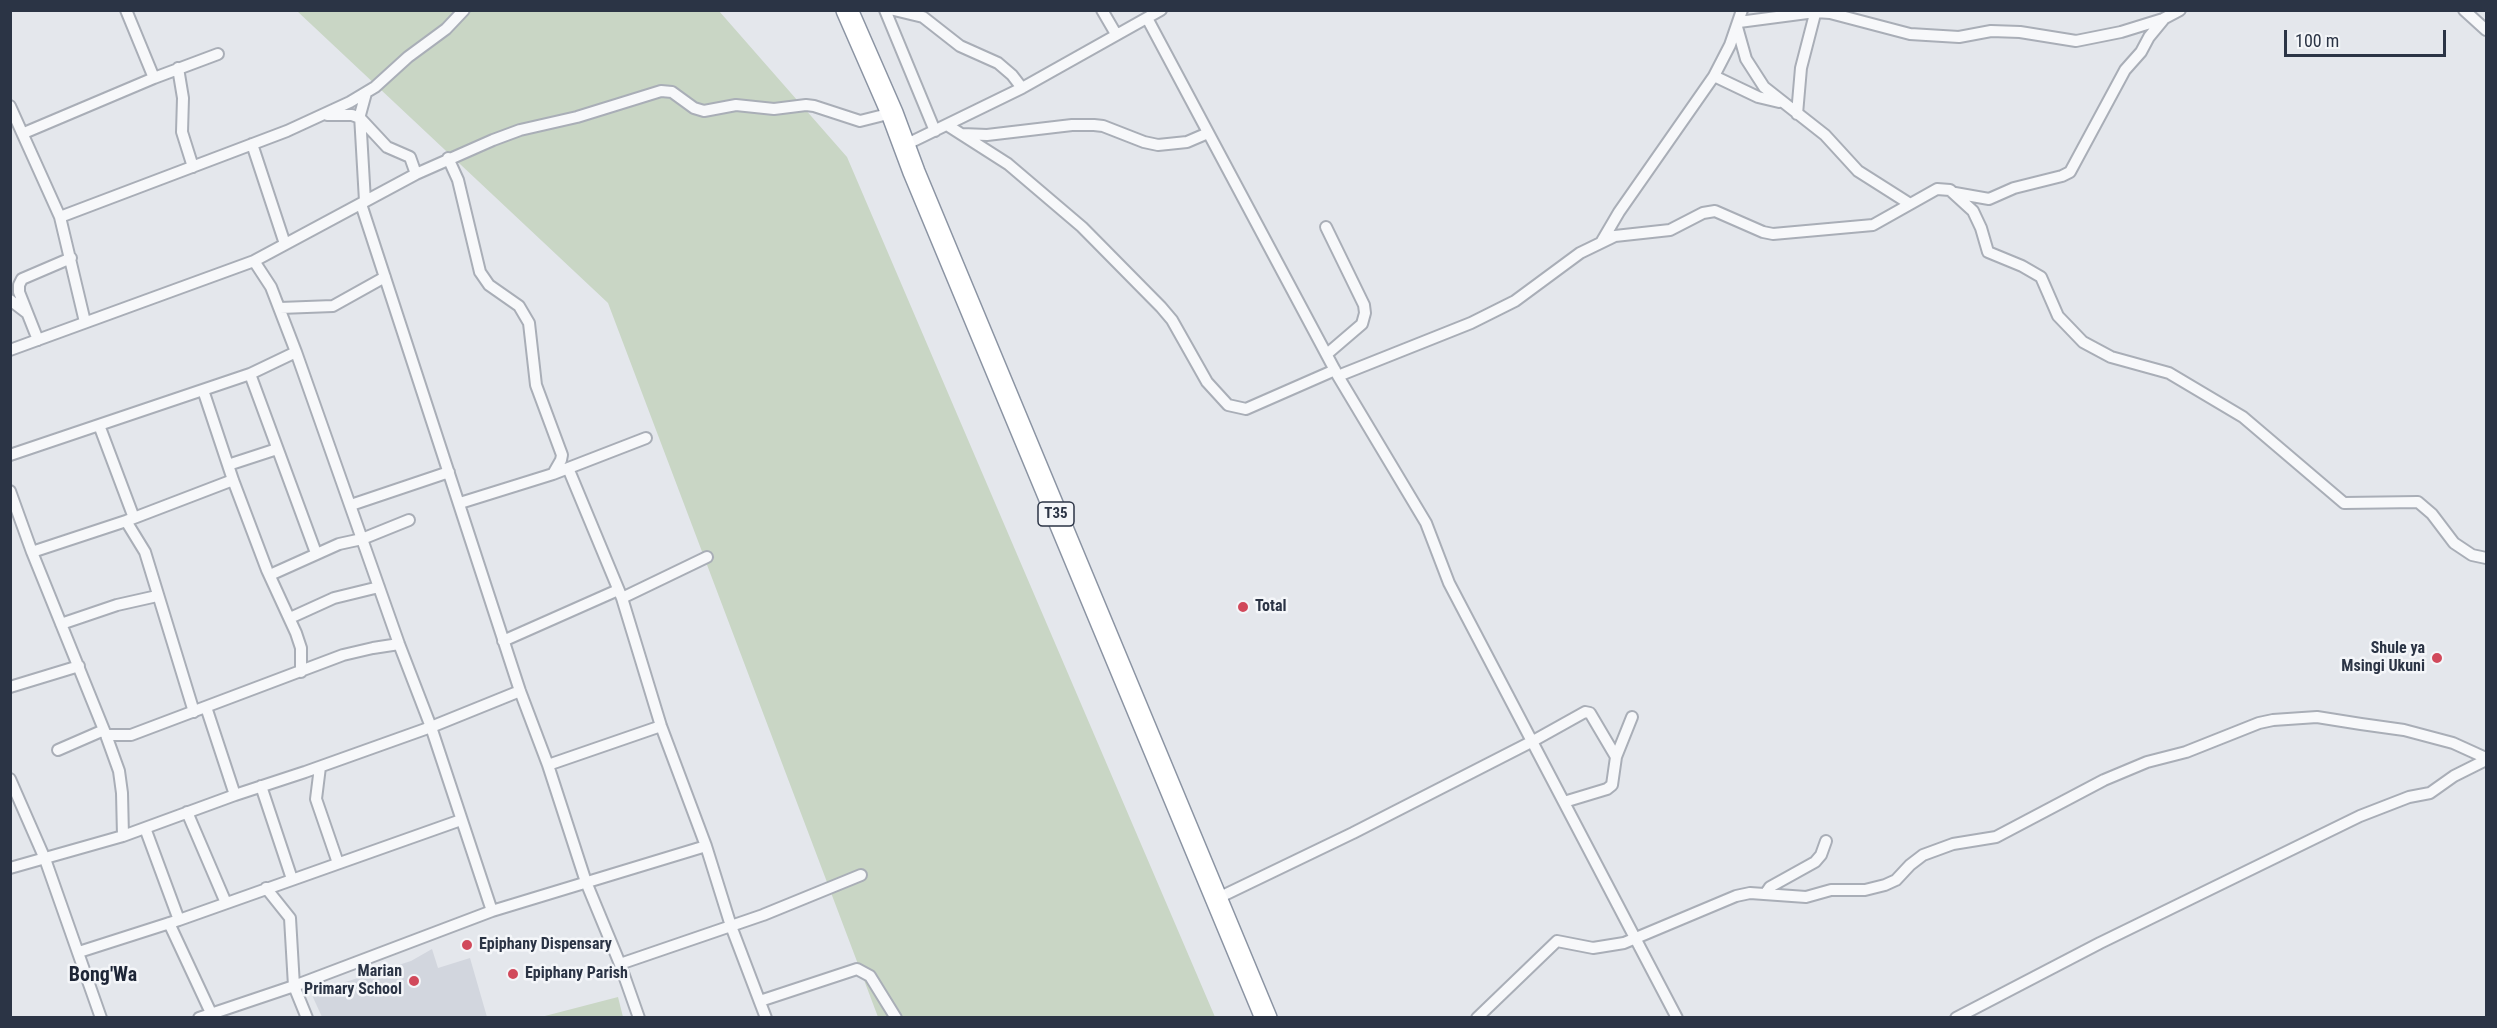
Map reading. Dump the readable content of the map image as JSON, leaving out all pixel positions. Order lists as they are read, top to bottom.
{
  "streets": {
    "highway": ["T35"]
  },
  "districts": ["Bong'Wa"],
  "places": [
    "Total",
    "Shule ya Msingi Ukuni",
    "Epiphany Dispensary",
    "Epiphany Parish",
    "Marian Primary School"
  ],
  "scale_bar": "100 m"
}
